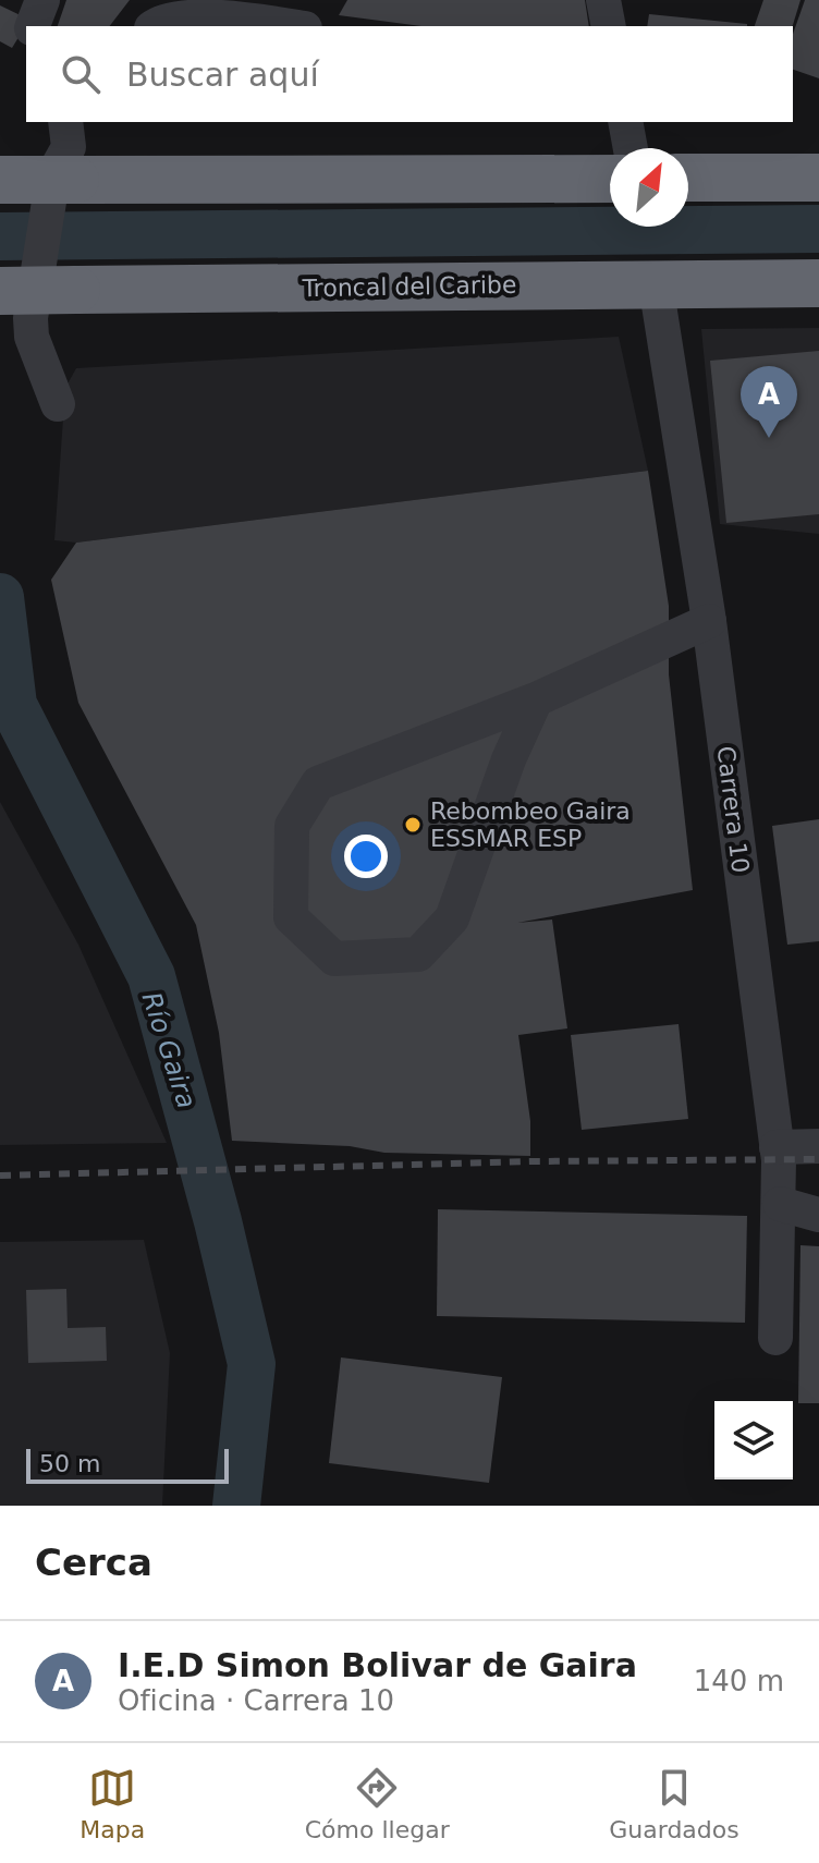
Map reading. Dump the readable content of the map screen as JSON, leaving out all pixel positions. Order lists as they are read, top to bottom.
{
  "streets": {
    "highway": ["Troncal del Caribe"],
    "street": ["Carrera 10"]
  },
  "crossings": [
    ["Troncal del Caribe", "Carrera 10"]
  ],
  "water": ["Río Gaira"],
  "places": ["Rebombeo Gaira ESSMAR ESP"],
  "scale_bar": "50 m",
  "north": "top right",
  "page": {
    "search": "Buscar aquí",
    "pins": "A",
    "scale": "50 m",
    "heading": "Cerca",
    "list": [
      {
        "mark": "A",
        "name": "I.E.D Simon Bolivar de Gaira",
        "note": "Oficina · Carrera 10",
        "value": "140 m"
      }
    ],
    "nav": ["Mapa", "Cómo llegar", "Guardados"]
  }
}
